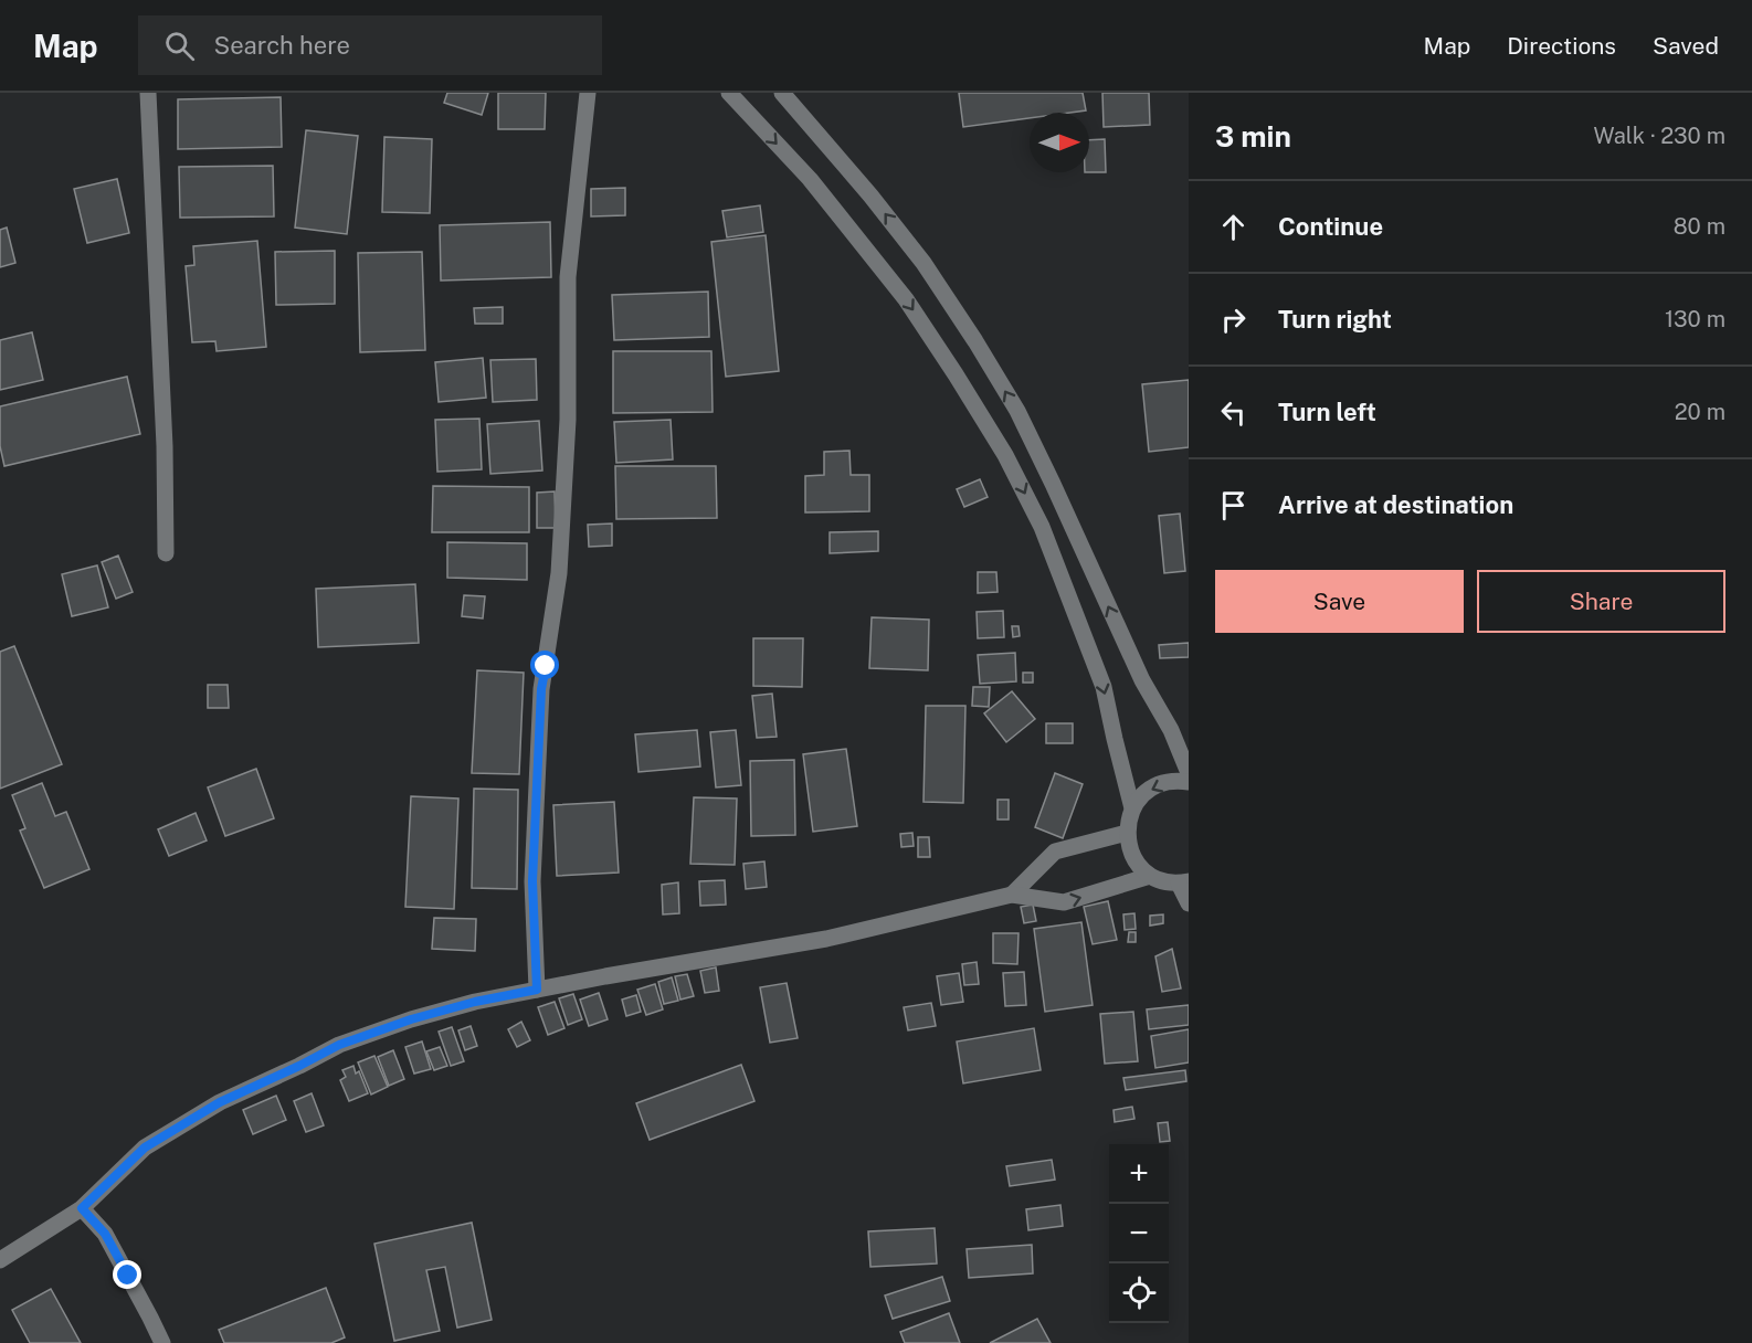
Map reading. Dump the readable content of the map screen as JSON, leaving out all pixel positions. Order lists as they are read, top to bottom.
{
  "north": "right",
  "page": {
    "header": "Map",
    "search": "Search here",
    "nav": ["Map", "Directions", "Saved"],
    "heading": ["3 min", "Walk · 230 m"],
    "list": [
      ["Continue", "80 m"],
      ["Turn right", "130 m"],
      ["Turn left", "20 m"],
      "Arrive at destination"
    ],
    "buttons": ["Save", "Share"],
    "map_buttons": ["+", "−"]
  }
}
